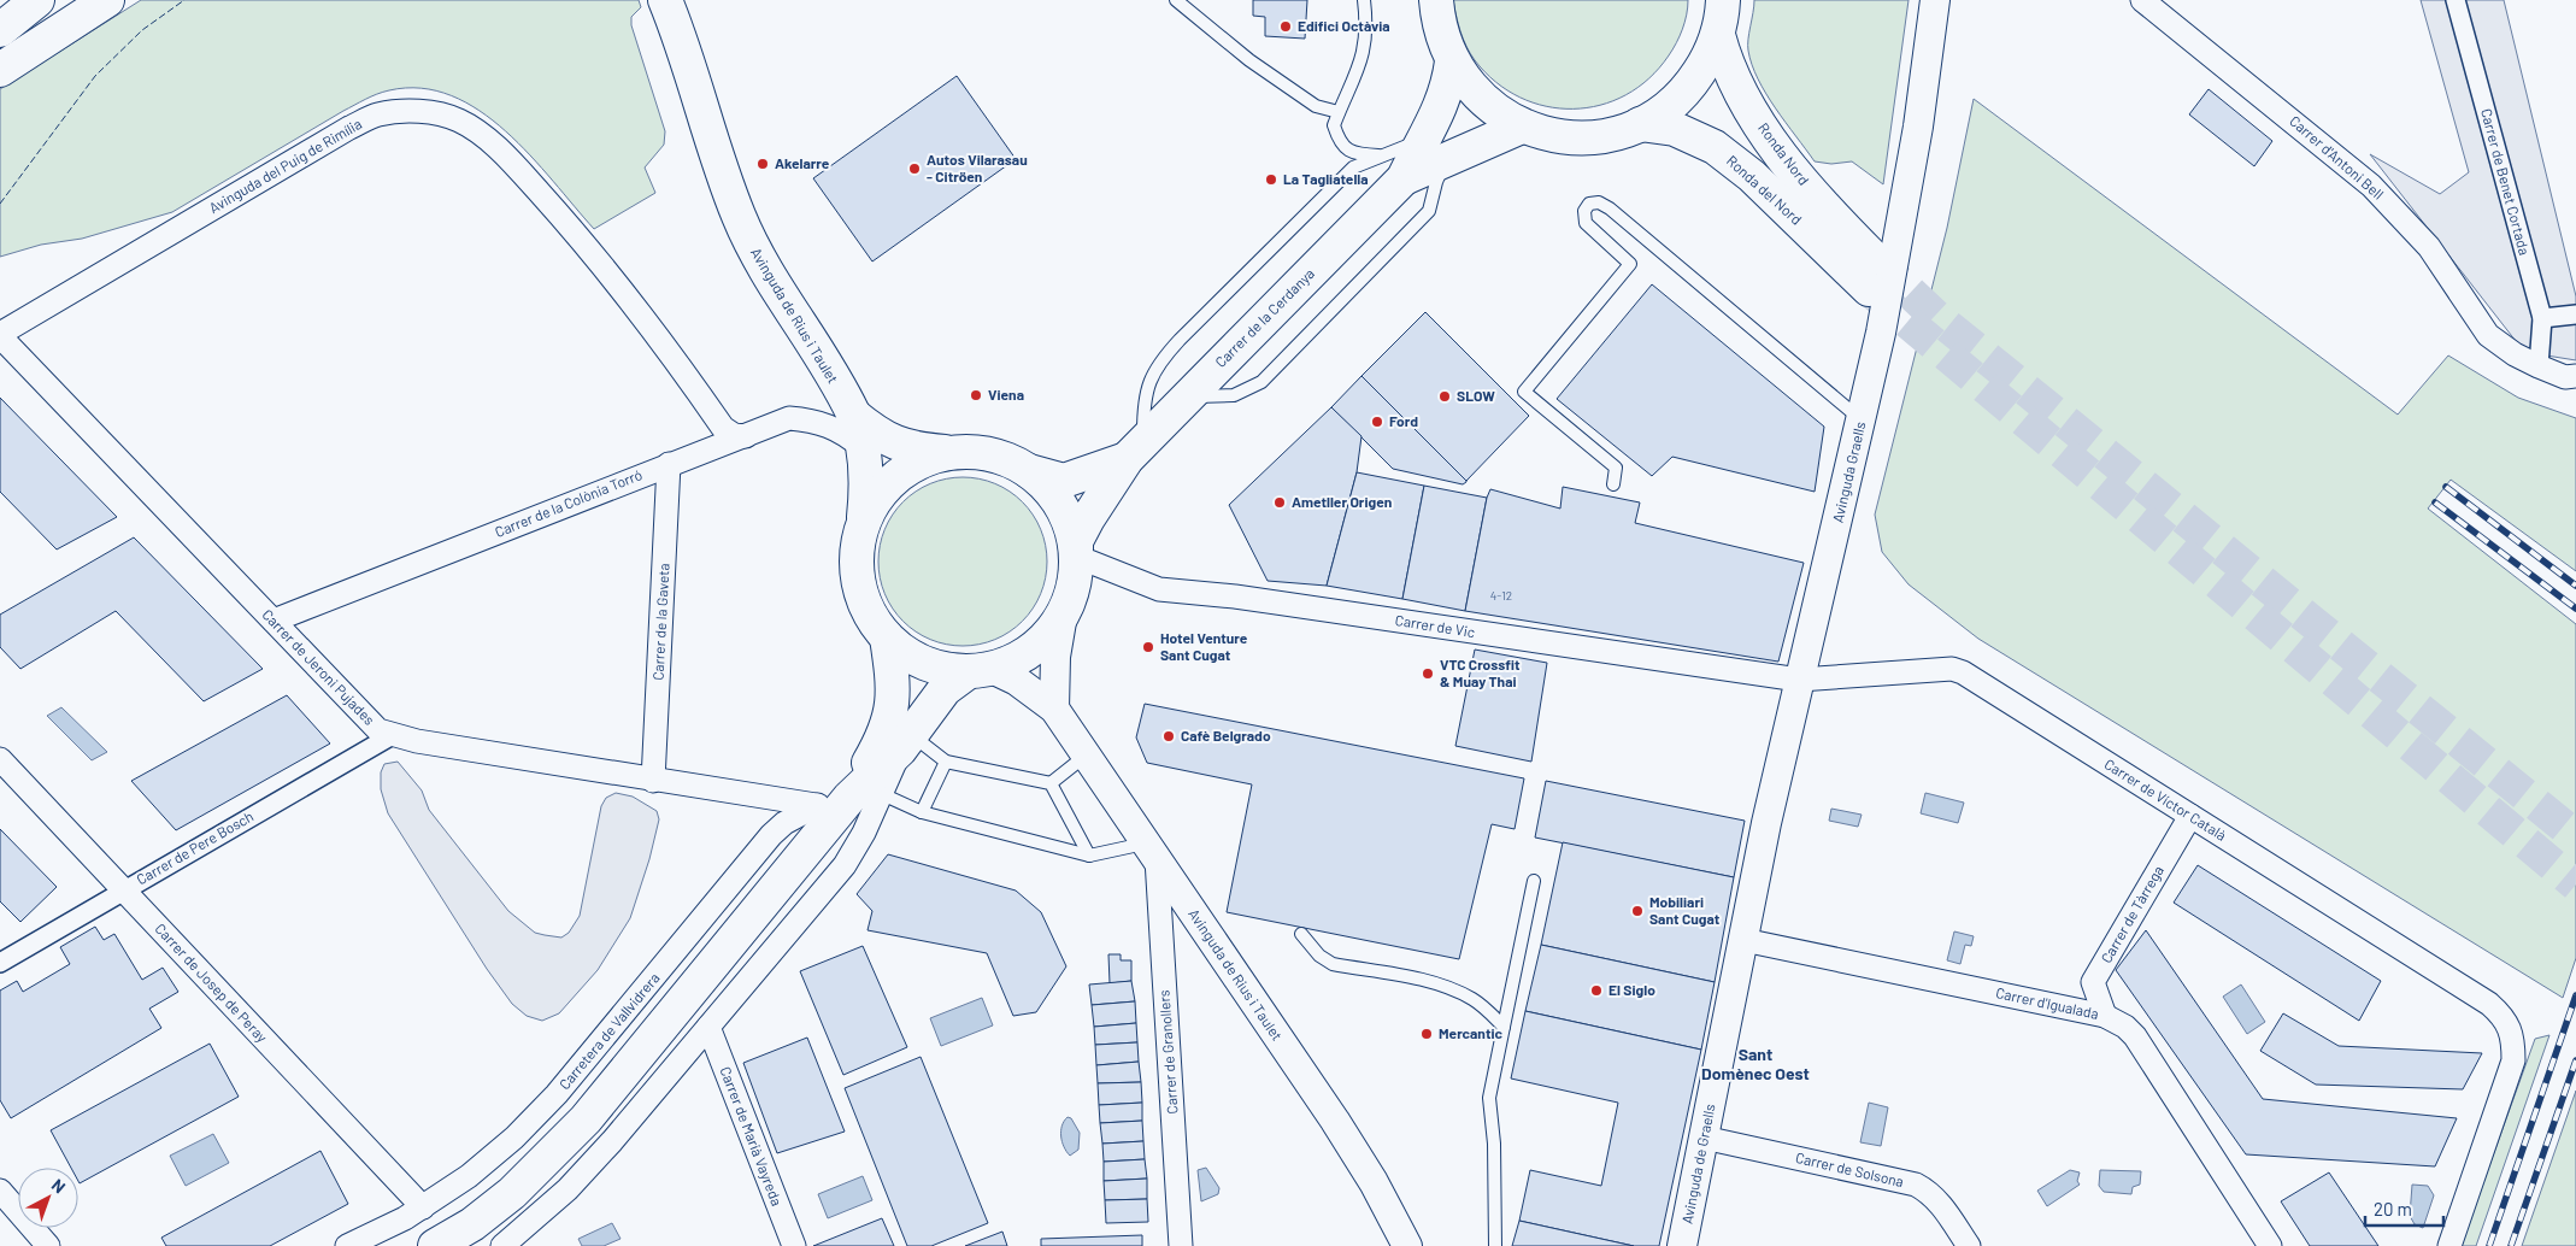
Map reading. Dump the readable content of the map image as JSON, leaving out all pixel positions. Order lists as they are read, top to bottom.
{
  "streets": {
    "main road": [
      "Ronda Nord",
      "Ronda del Nord",
      "Avinguda de Rius i Taulet",
      "Carrer de la Cerdanya"
    ],
    "street": [
      "Carrer d'Antoni Bell",
      "Avinguda del Puig de Rimília",
      "Carrer de Benet Cortada",
      "Avinguda Graells",
      "Carrer de la Colònia Torró",
      "Carrer de la Gaveta",
      "Carrer de Vic",
      "Carrer de Jeroni Pujades",
      "Carrer de Víctor Català",
      "Carrer de Pere Bosch",
      "Carrer de Tàrrega",
      "Carrer de Josep de Peray",
      "Carrer d'Igualada",
      "Carretera de Vallvidrera",
      "Carrer de Granollers",
      "Carrer de Marià Vayreda",
      "Avinguda de Graells",
      "Carrer de Solsona"
    ]
  },
  "crossings": [
    ["Carrer d'Antoni Bell", "Carrer de Benet Cortada"],
    ["Avinguda del Puig de Rimília", "Carrer de la Colònia Torró"],
    ["Avinguda del Puig de Rimília", "Carrer de Jeroni Pujades"],
    ["Avinguda de Rius i Taulet", "Carrer de la Colònia Torró"],
    ["Avinguda de Rius i Taulet", "Carrer de Granollers"],
    ["Carrer de la Cerdanya", "Carrer de Vic"],
    ["Avinguda Graells", "Carrer de Vic"],
    ["Avinguda Graells", "Carrer de Víctor Català"],
    ["Avinguda Graells", "Carrer d'Igualada"],
    ["Avinguda Graells", "Avinguda de Graells"],
    ["Carrer de la Colònia Torró", "Carrer de la Gaveta"],
    ["Carrer de la Colònia Torró", "Carrer de Jeroni Pujades"],
    ["Carrer de la Gaveta", "Carrer de Jeroni Pujades"],
    ["Carrer de Vic", "Carrer de Víctor Català"],
    ["Carrer de Jeroni Pujades", "Carrer de Pere Bosch"],
    ["Carrer de Jeroni Pujades", "Carretera de Vallvidrera"],
    ["Carrer de Víctor Català", "Carrer de Tàrrega"],
    ["Carrer de Pere Bosch", "Carrer de Josep de Peray"],
    ["Carrer de Tàrrega", "Carrer d'Igualada"],
    ["Carrer de Josep de Peray", "Carretera de Vallvidrera"],
    ["Carrer d'Igualada", "Avinguda de Graells"],
    ["Avinguda de Graells", "Carrer de Solsona"]
  ],
  "districts": ["Sant Domènec Oest"],
  "places": [
    "Edifici Octàvia",
    "Akelarre",
    "Autos Vilarasau - Citröen",
    "La Tagliatella",
    "Viena",
    "SLOW",
    "Ford",
    "Ametller Origen",
    "Hotel Venture Sant Cugat",
    "VTC Crossfit & Muay Thai",
    "Cafè Belgrado",
    "Mobiliari Sant Cugat",
    "El Siglo",
    "Mercantic"
  ],
  "house_numbers": ["4-12"],
  "scale_bar": "20 m",
  "north": "top right"
}
